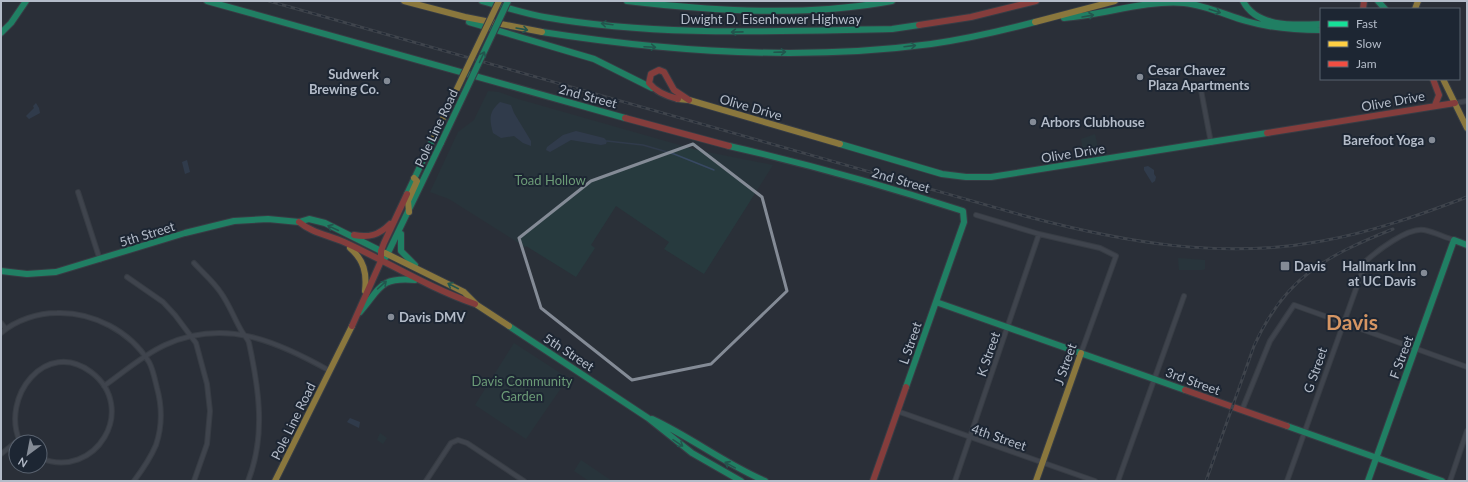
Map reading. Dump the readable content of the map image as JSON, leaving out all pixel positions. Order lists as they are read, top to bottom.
{
  "streets": {
    "main road": [
      "Dwight D. Eisenhower Highway",
      "2nd Street",
      "Olive Drive",
      "Pole Line Road",
      "5th Street",
      "L Street",
      "F Street",
      "J Street",
      "3rd Street"
    ],
    "street": ["K Street", "G Street", "4th Street"]
  },
  "crossings": [
    ["2nd Street", "L Street"],
    ["Pole Line Road", "5th Street"],
    ["L Street", "3rd Street"],
    ["L Street", "4th Street"],
    ["K Street", "J Street"],
    ["K Street", "3rd Street"],
    ["K Street", "4th Street"],
    ["F Street", "G Street"],
    ["F Street", "3rd Street"],
    ["J Street", "3rd Street"],
    ["J Street", "4th Street"],
    ["G Street", "3rd Street"]
  ],
  "districts": ["Davis"],
  "parks": ["Toad Hollow", "Davis Community Garden"],
  "places": {
    "other": [
      "Cesar Chavez Plaza Apartments",
      "Sudwerk Brewing Co.",
      "Arbors Clubhouse",
      "Barefoot Yoga",
      "Hallmark Inn at UC Davis",
      "Davis DMV"
    ],
    "transit": ["Davis"]
  },
  "legend": ["Fast", "Slow", "Jam"],
  "north": "bottom left"
}
